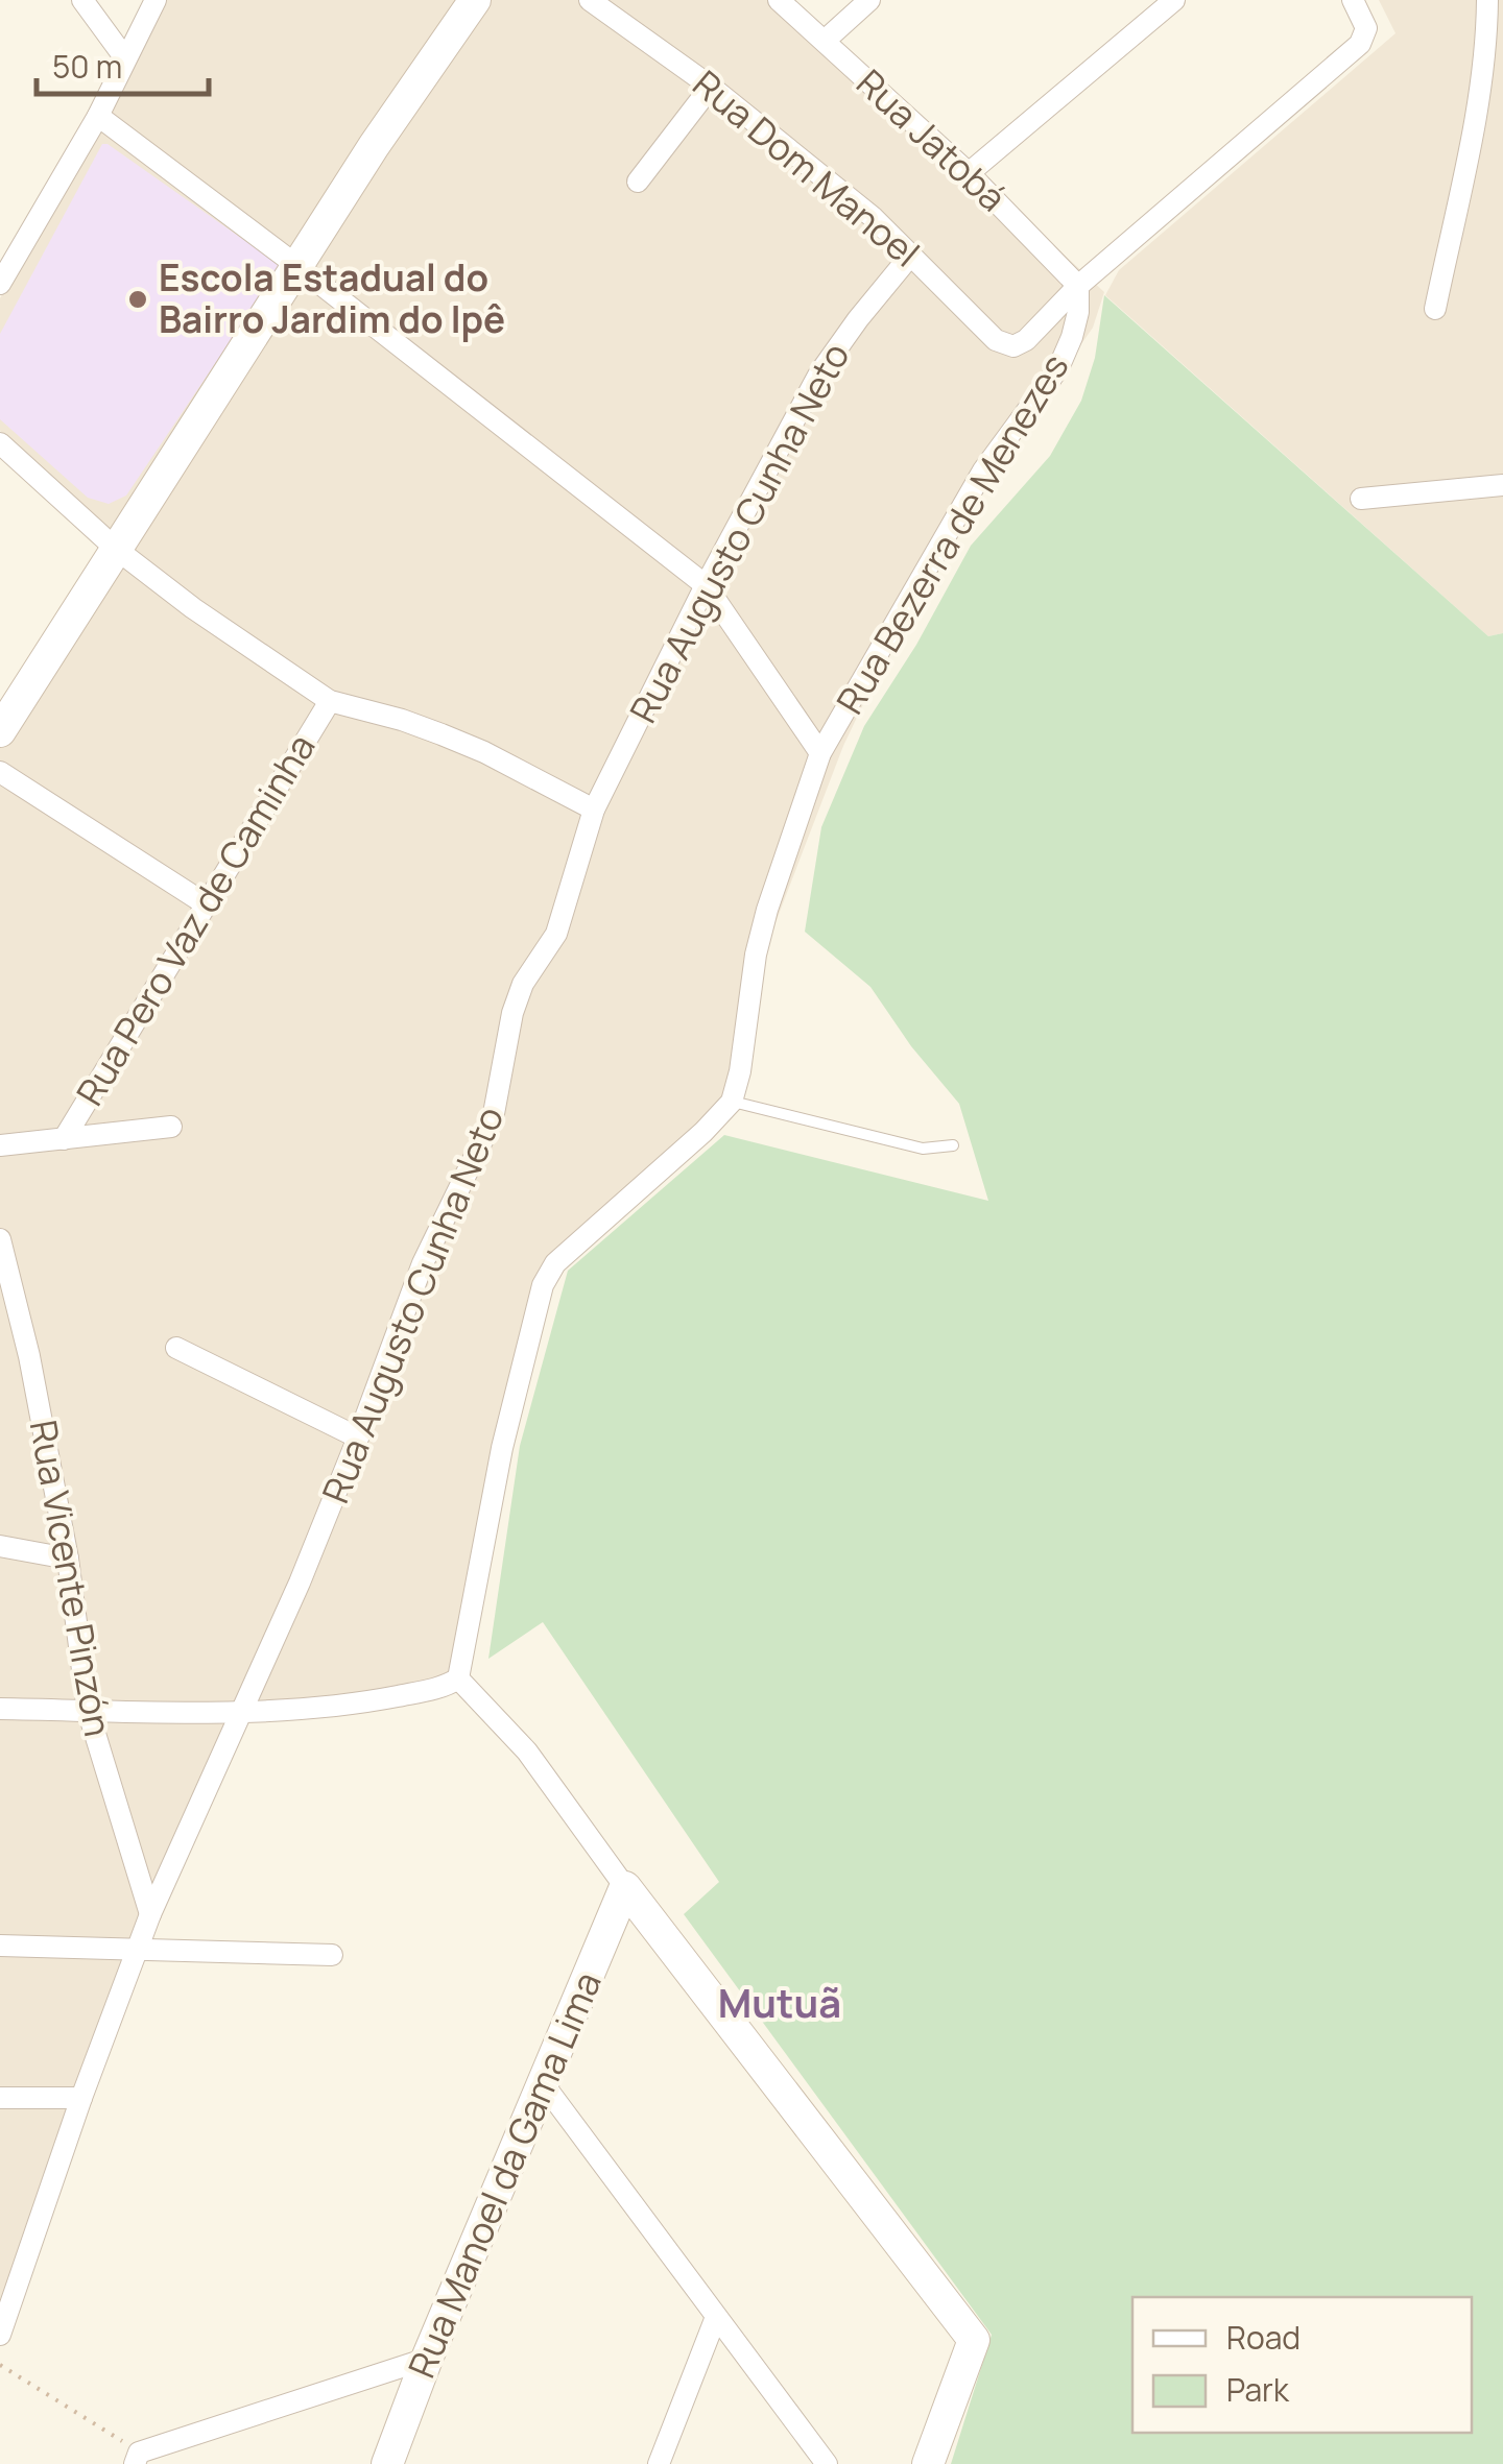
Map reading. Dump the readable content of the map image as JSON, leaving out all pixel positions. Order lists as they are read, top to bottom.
{
  "streets": {
    "street": [
      "Rua Jatobá",
      "Rua Dom Manoel",
      "Rua Augusto Cunha Neto",
      "Rua Bezerra de Menezes",
      "Rua Pero Vaz de Caminha",
      "Rua Vicente Pinzón",
      "Rua Manoel da Gama Lima"
    ]
  },
  "crossings": [
    ["Rua Jatobá", "Rua Dom Manoel"],
    ["Rua Jatobá", "Rua Bezerra de Menezes"],
    ["Rua Dom Manoel", "Rua Augusto Cunha Neto"],
    ["Rua Dom Manoel", "Rua Bezerra de Menezes"],
    ["Rua Augusto Cunha Neto", "Rua Vicente Pinzón"]
  ],
  "districts": ["Mutuã"],
  "places": ["Escola Estadual do Bairro Jardim do Ipê"],
  "legend": ["Road", "Park"],
  "scale_bar": "50 m"
}
